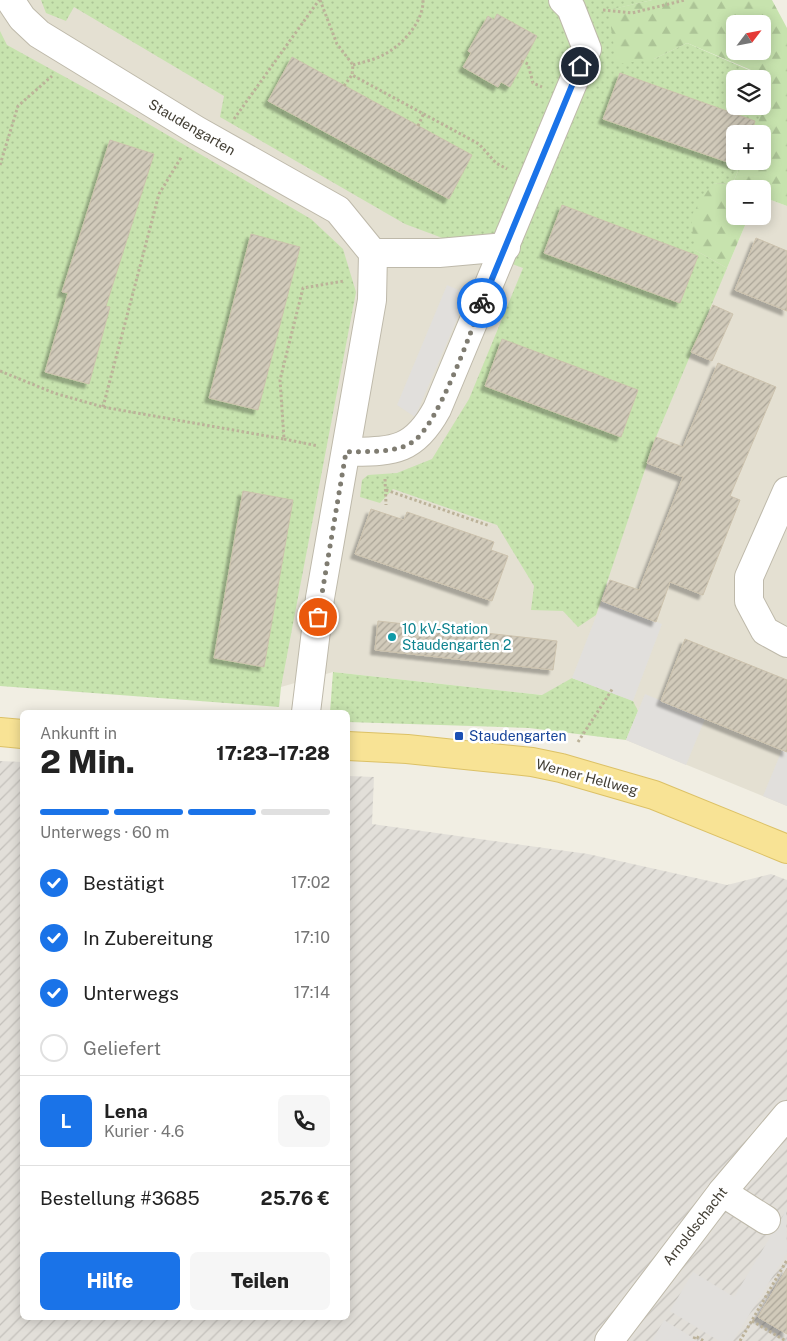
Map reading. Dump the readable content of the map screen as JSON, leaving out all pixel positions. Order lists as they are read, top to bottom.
{
  "streets": {
    "main road": ["Werner Hellweg"],
    "street": ["Staudengarten", "Arnoldschacht"]
  },
  "places": {
    "other": ["10 kV-Station Staudengarten 2"],
    "transit": ["Staudengarten"]
  },
  "north": "top right",
  "page": {
    "map_buttons": ["+", "−"],
    "heading": ["2 Min.", "Ankunft in", "17:23–17:28"],
    "panel": [
      "Lena",
      "Kurier · 4.6",
      "Bestellung #3685",
      "25.76 €"
    ],
    "bar": "Unterwegs · 60 m",
    "list": [
      ["Bestätigt", "17:02"],
      ["In Zubereitung", "17:10"],
      ["Unterwegs", "17:14"],
      "Geliefert"
    ],
    "round": "L",
    "buttons": ["Hilfe", "Teilen"]
  }
}
